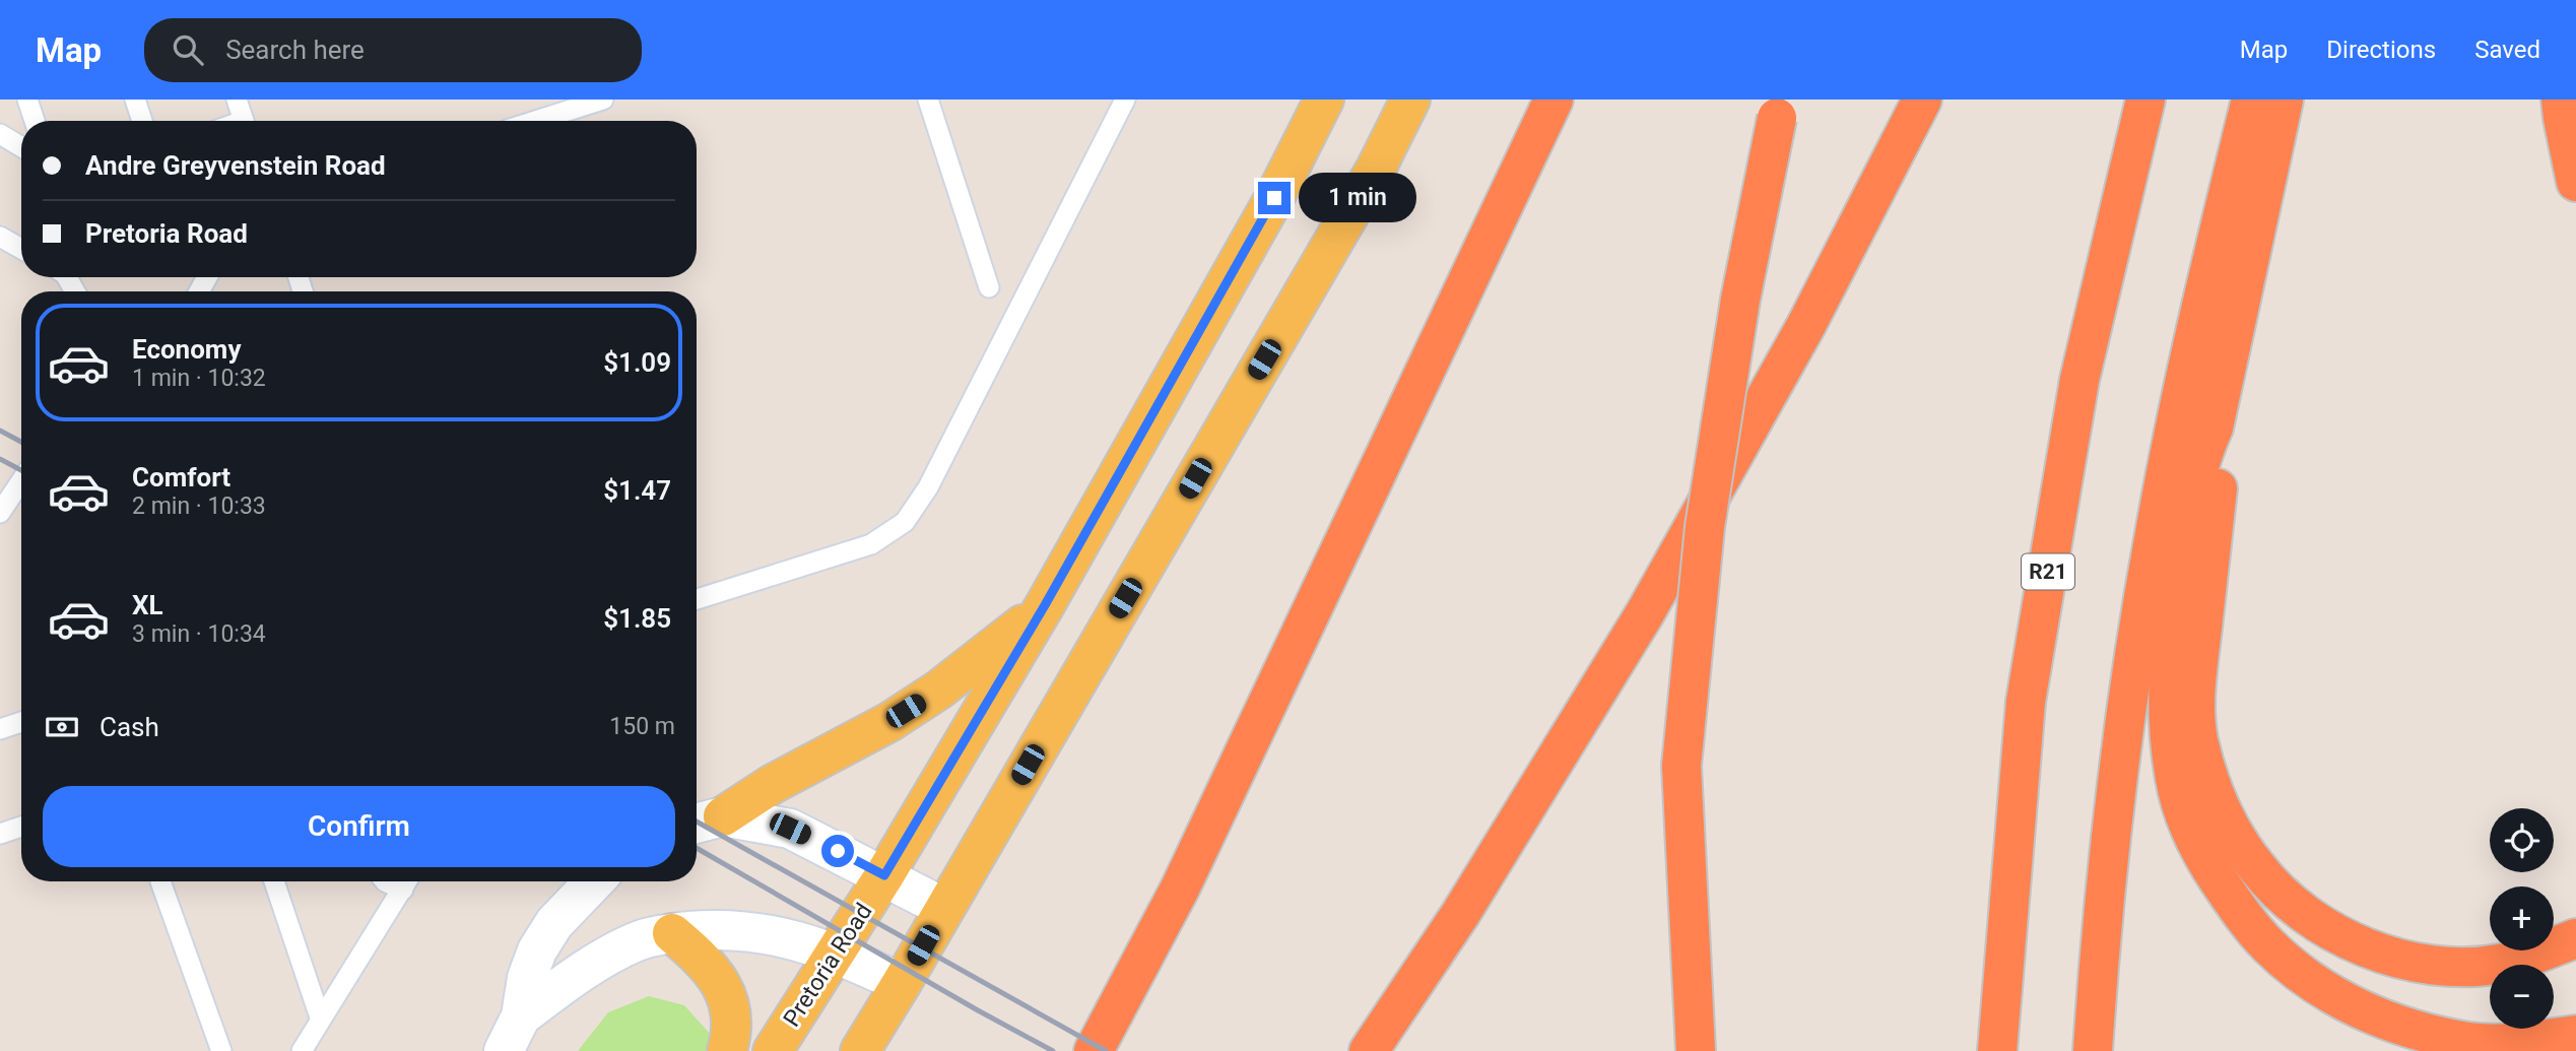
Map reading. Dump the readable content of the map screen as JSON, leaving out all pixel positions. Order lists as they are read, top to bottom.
{
  "streets": {
    "highway": ["R21"],
    "main road": ["Pretoria Road"]
  },
  "page": {
    "header": "Map",
    "search": "Search here",
    "nav": ["Map", "Directions", "Saved"],
    "banner": ["Andre Greyvenstein Road", "Pretoria Road"],
    "bubble": "1 min",
    "list": [
      {
        "name": "Economy",
        "note": "1 min · 10:32",
        "value": "$1.09"
      },
      {
        "name": "Comfort",
        "note": "2 min · 10:33",
        "value": "$1.47"
      },
      {
        "name": "XL",
        "note": "3 min · 10:34",
        "value": "$1.85"
      }
    ],
    "pay": ["Cash", "150 m"],
    "buttons": "Confirm",
    "map_buttons": ["+", "−"]
  }
}
